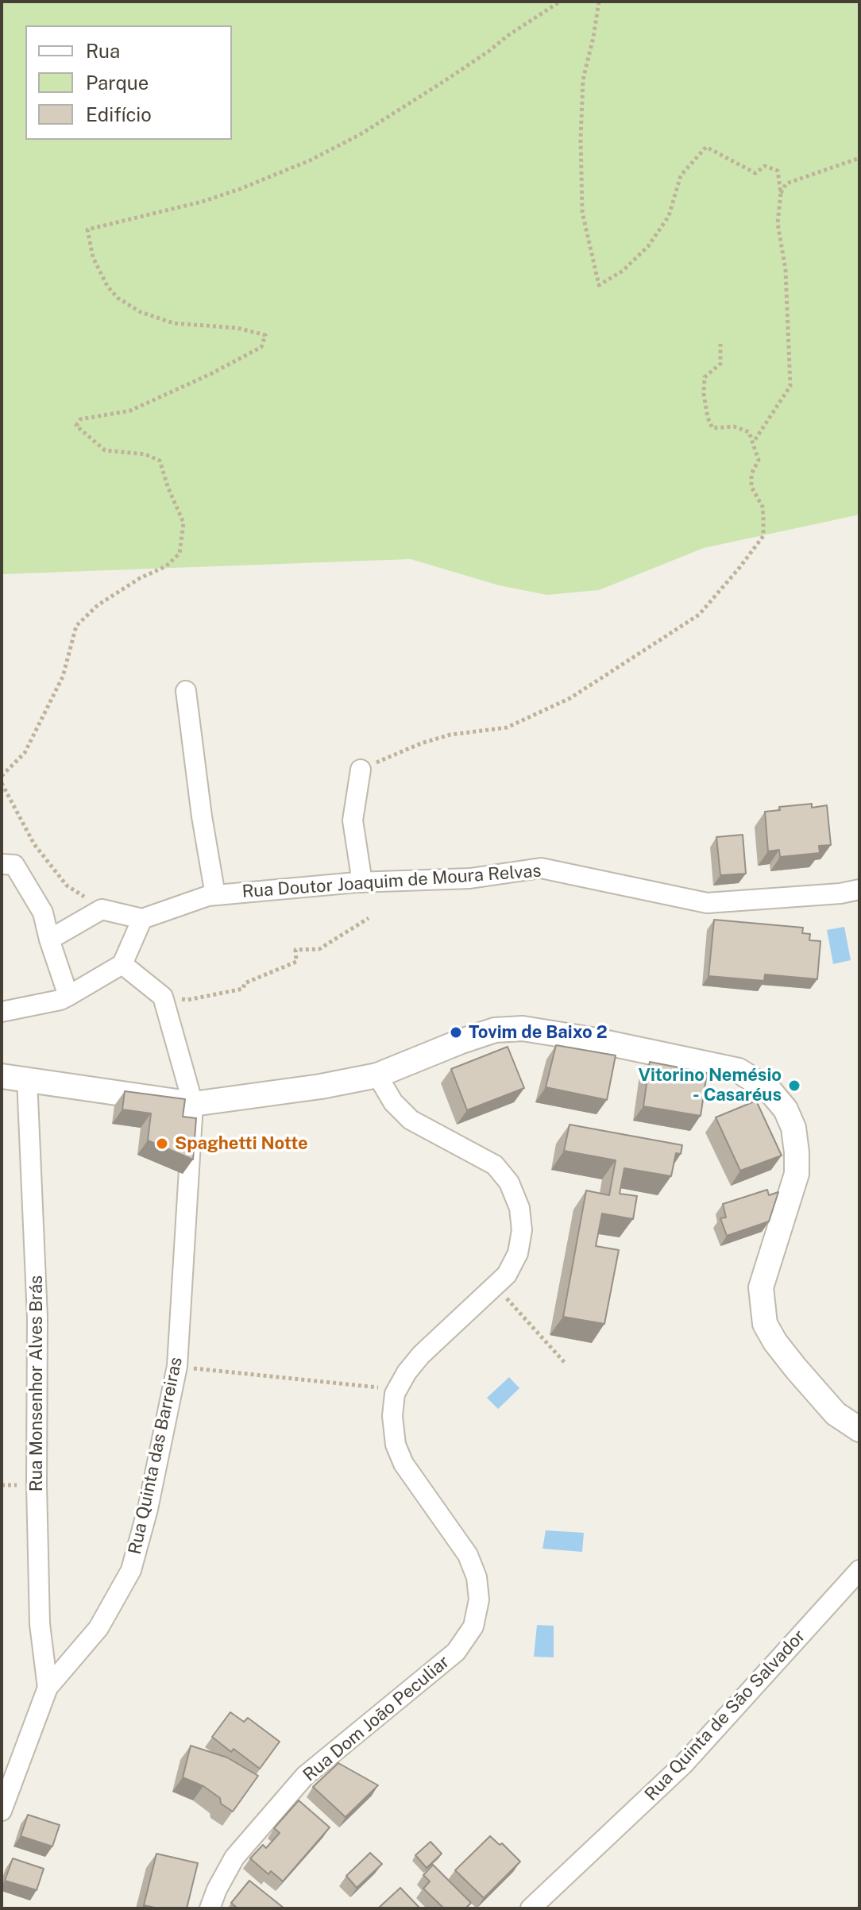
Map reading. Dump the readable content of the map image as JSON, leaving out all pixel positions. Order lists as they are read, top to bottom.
{
  "streets": {
    "street": [
      "Rua Doutor Joaquim de Moura Relvas",
      "Rua Monsenhor Alves Brás",
      "Rua Quinta das Barreiras",
      "Rua Quinta de São Salvador",
      "Rua Dom João Peculiar"
    ]
  },
  "crossings": [
    ["Rua Monsenhor Alves Brás", "Rua Quinta das Barreiras"]
  ],
  "places": ["Tovim de Baixo 2", "Vitorino Nemésio - Casaréus", "Spaghetti Notte"],
  "legend": ["Rua", "Parque", "Edifício"]
}
